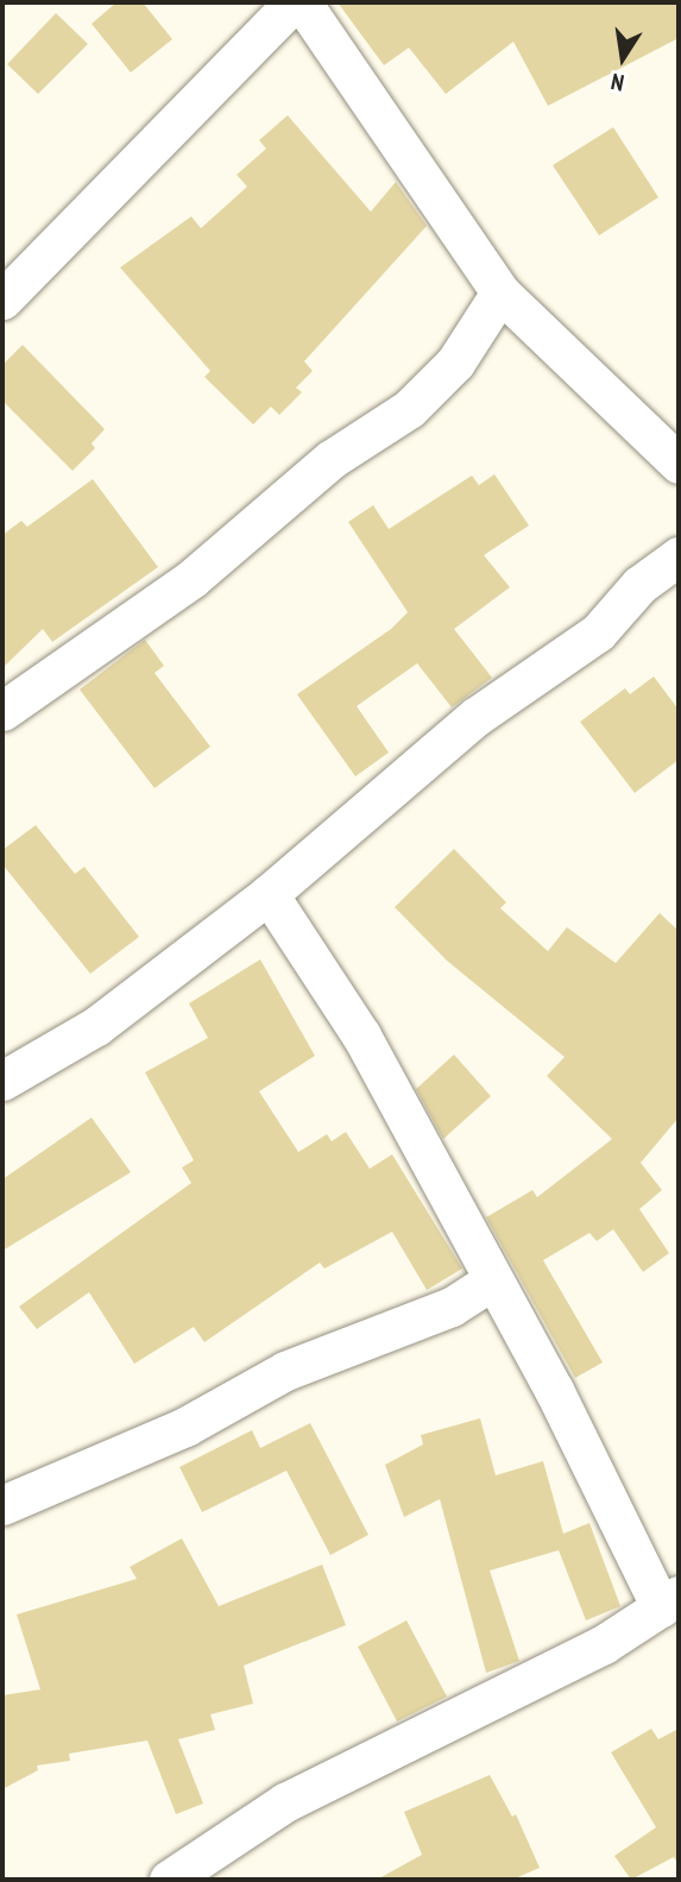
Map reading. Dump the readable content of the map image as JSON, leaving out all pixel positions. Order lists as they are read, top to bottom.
{
  "north": "bottom"
}
